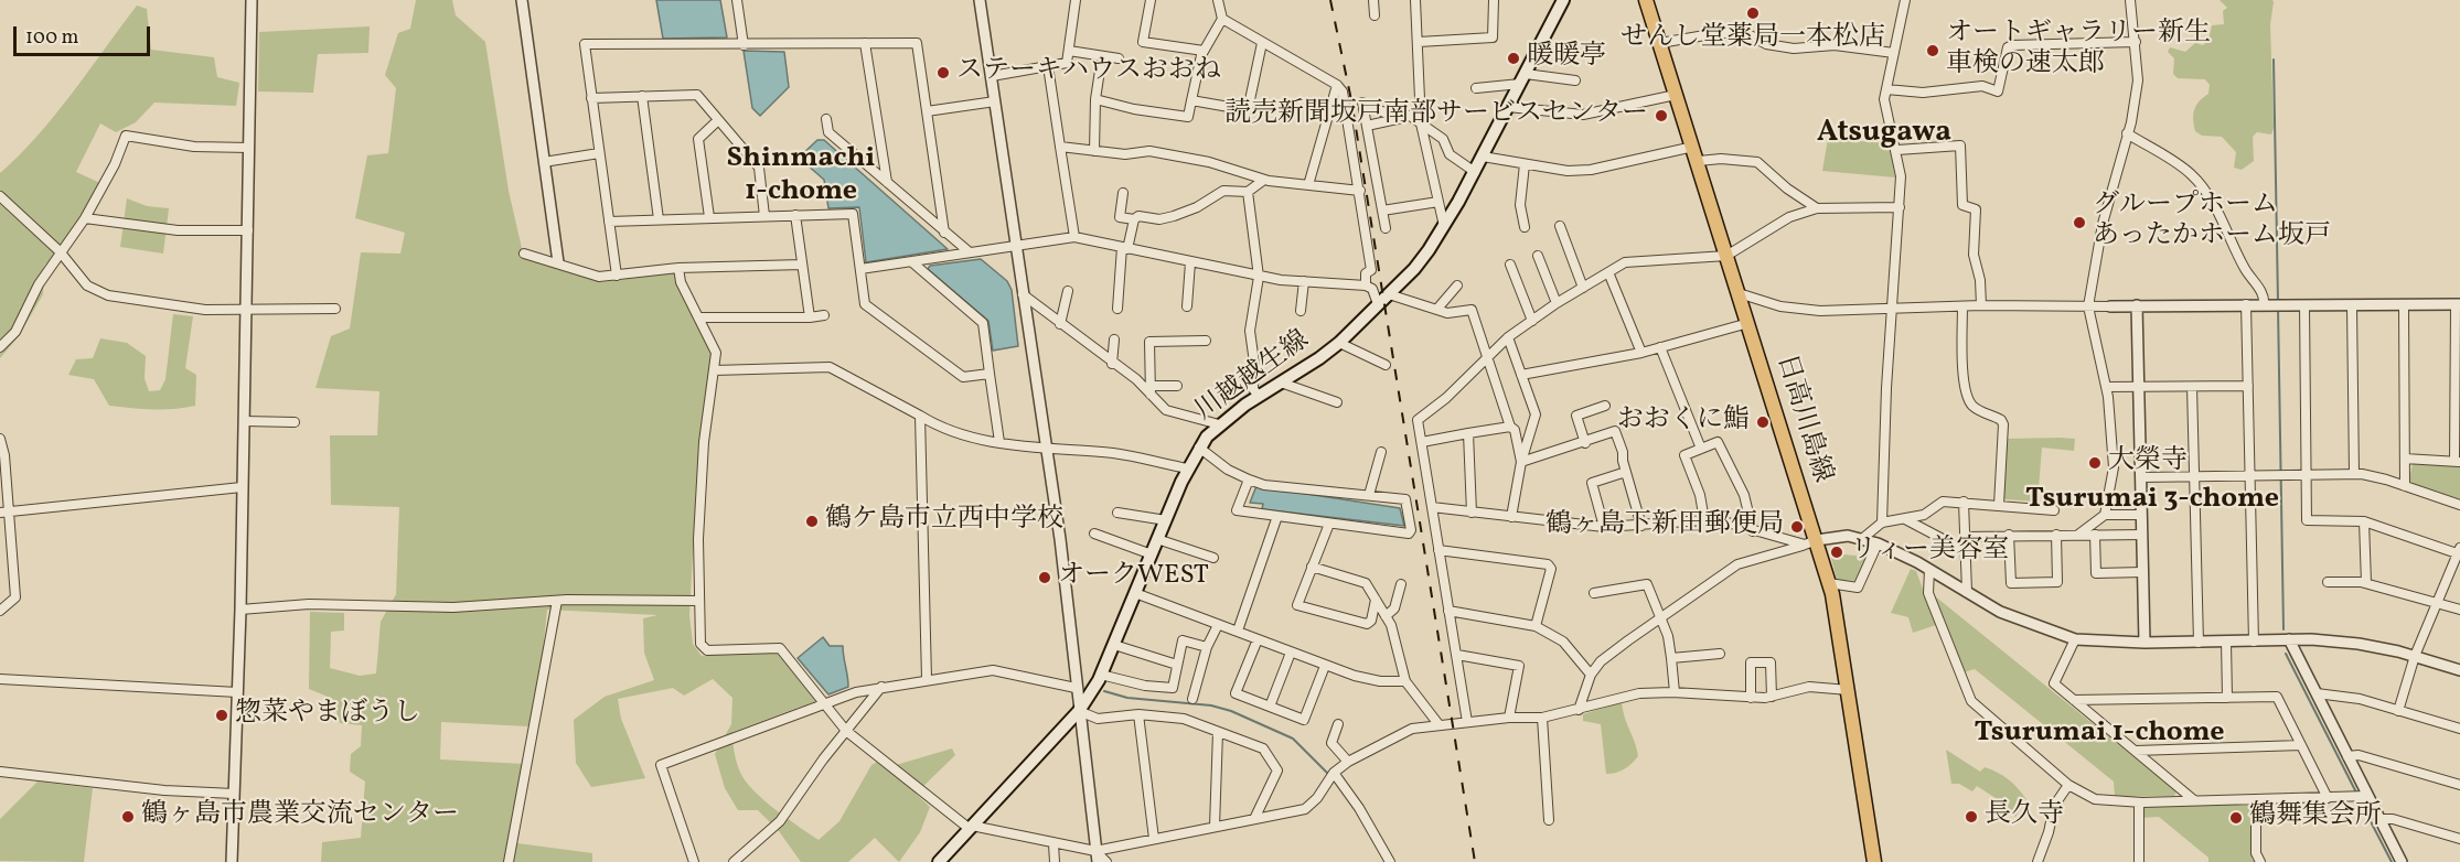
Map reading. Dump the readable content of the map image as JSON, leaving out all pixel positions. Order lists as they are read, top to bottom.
{
  "streets": {
    "main road": ["川越越生線", "日高川島線"]
  },
  "districts": [
    "Atsugawa",
    "Shinmachi 1-chome",
    "Tsurumai 3-chome",
    "Tsurumai 1-chome"
  ],
  "places": [
    "せんし堂薬局一本松店",
    "オートギャラリー新生 車検の速太郎",
    "暖暖亭",
    "ステーキハウスおおね",
    "読売新聞坂戸南部サービスセンター",
    "グループホーム あったかホーム坂戸",
    "おおくに鮨",
    "大榮寺",
    "鶴ケ島市立西中学校",
    "鶴ヶ島下新田郵便局",
    "リィー美容室",
    "オークWEST",
    "惣菜やまぼうし",
    "鶴ヶ島市農業交流センター",
    "長久寺",
    "鶴舞集会所"
  ],
  "scale_bar": "100 m"
}
